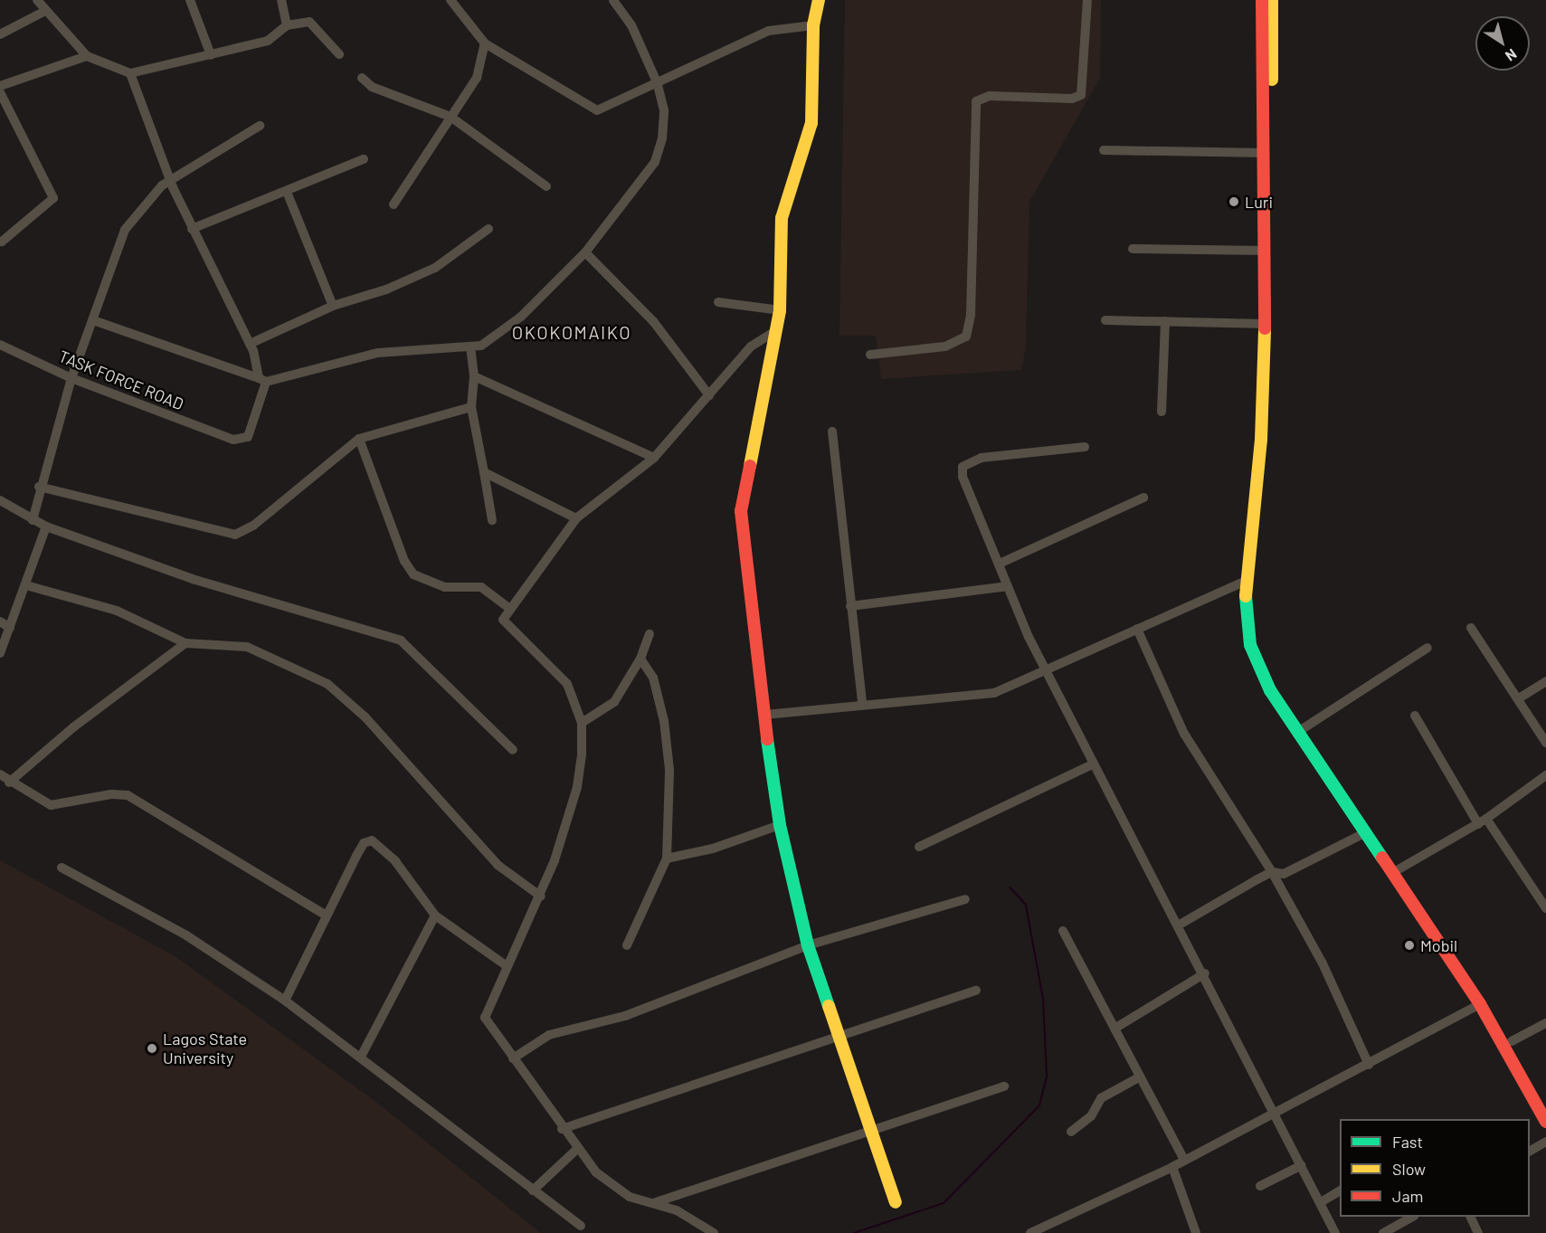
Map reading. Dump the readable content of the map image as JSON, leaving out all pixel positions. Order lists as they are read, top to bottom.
{
  "streets": {
    "street": ["TASK FORCE ROAD"]
  },
  "districts": ["OKOKOMAIKO"],
  "places": ["Luri", "Mobil", "Lagos State University"],
  "legend": ["Fast", "Slow", "Jam"],
  "north": "bottom right"
}
